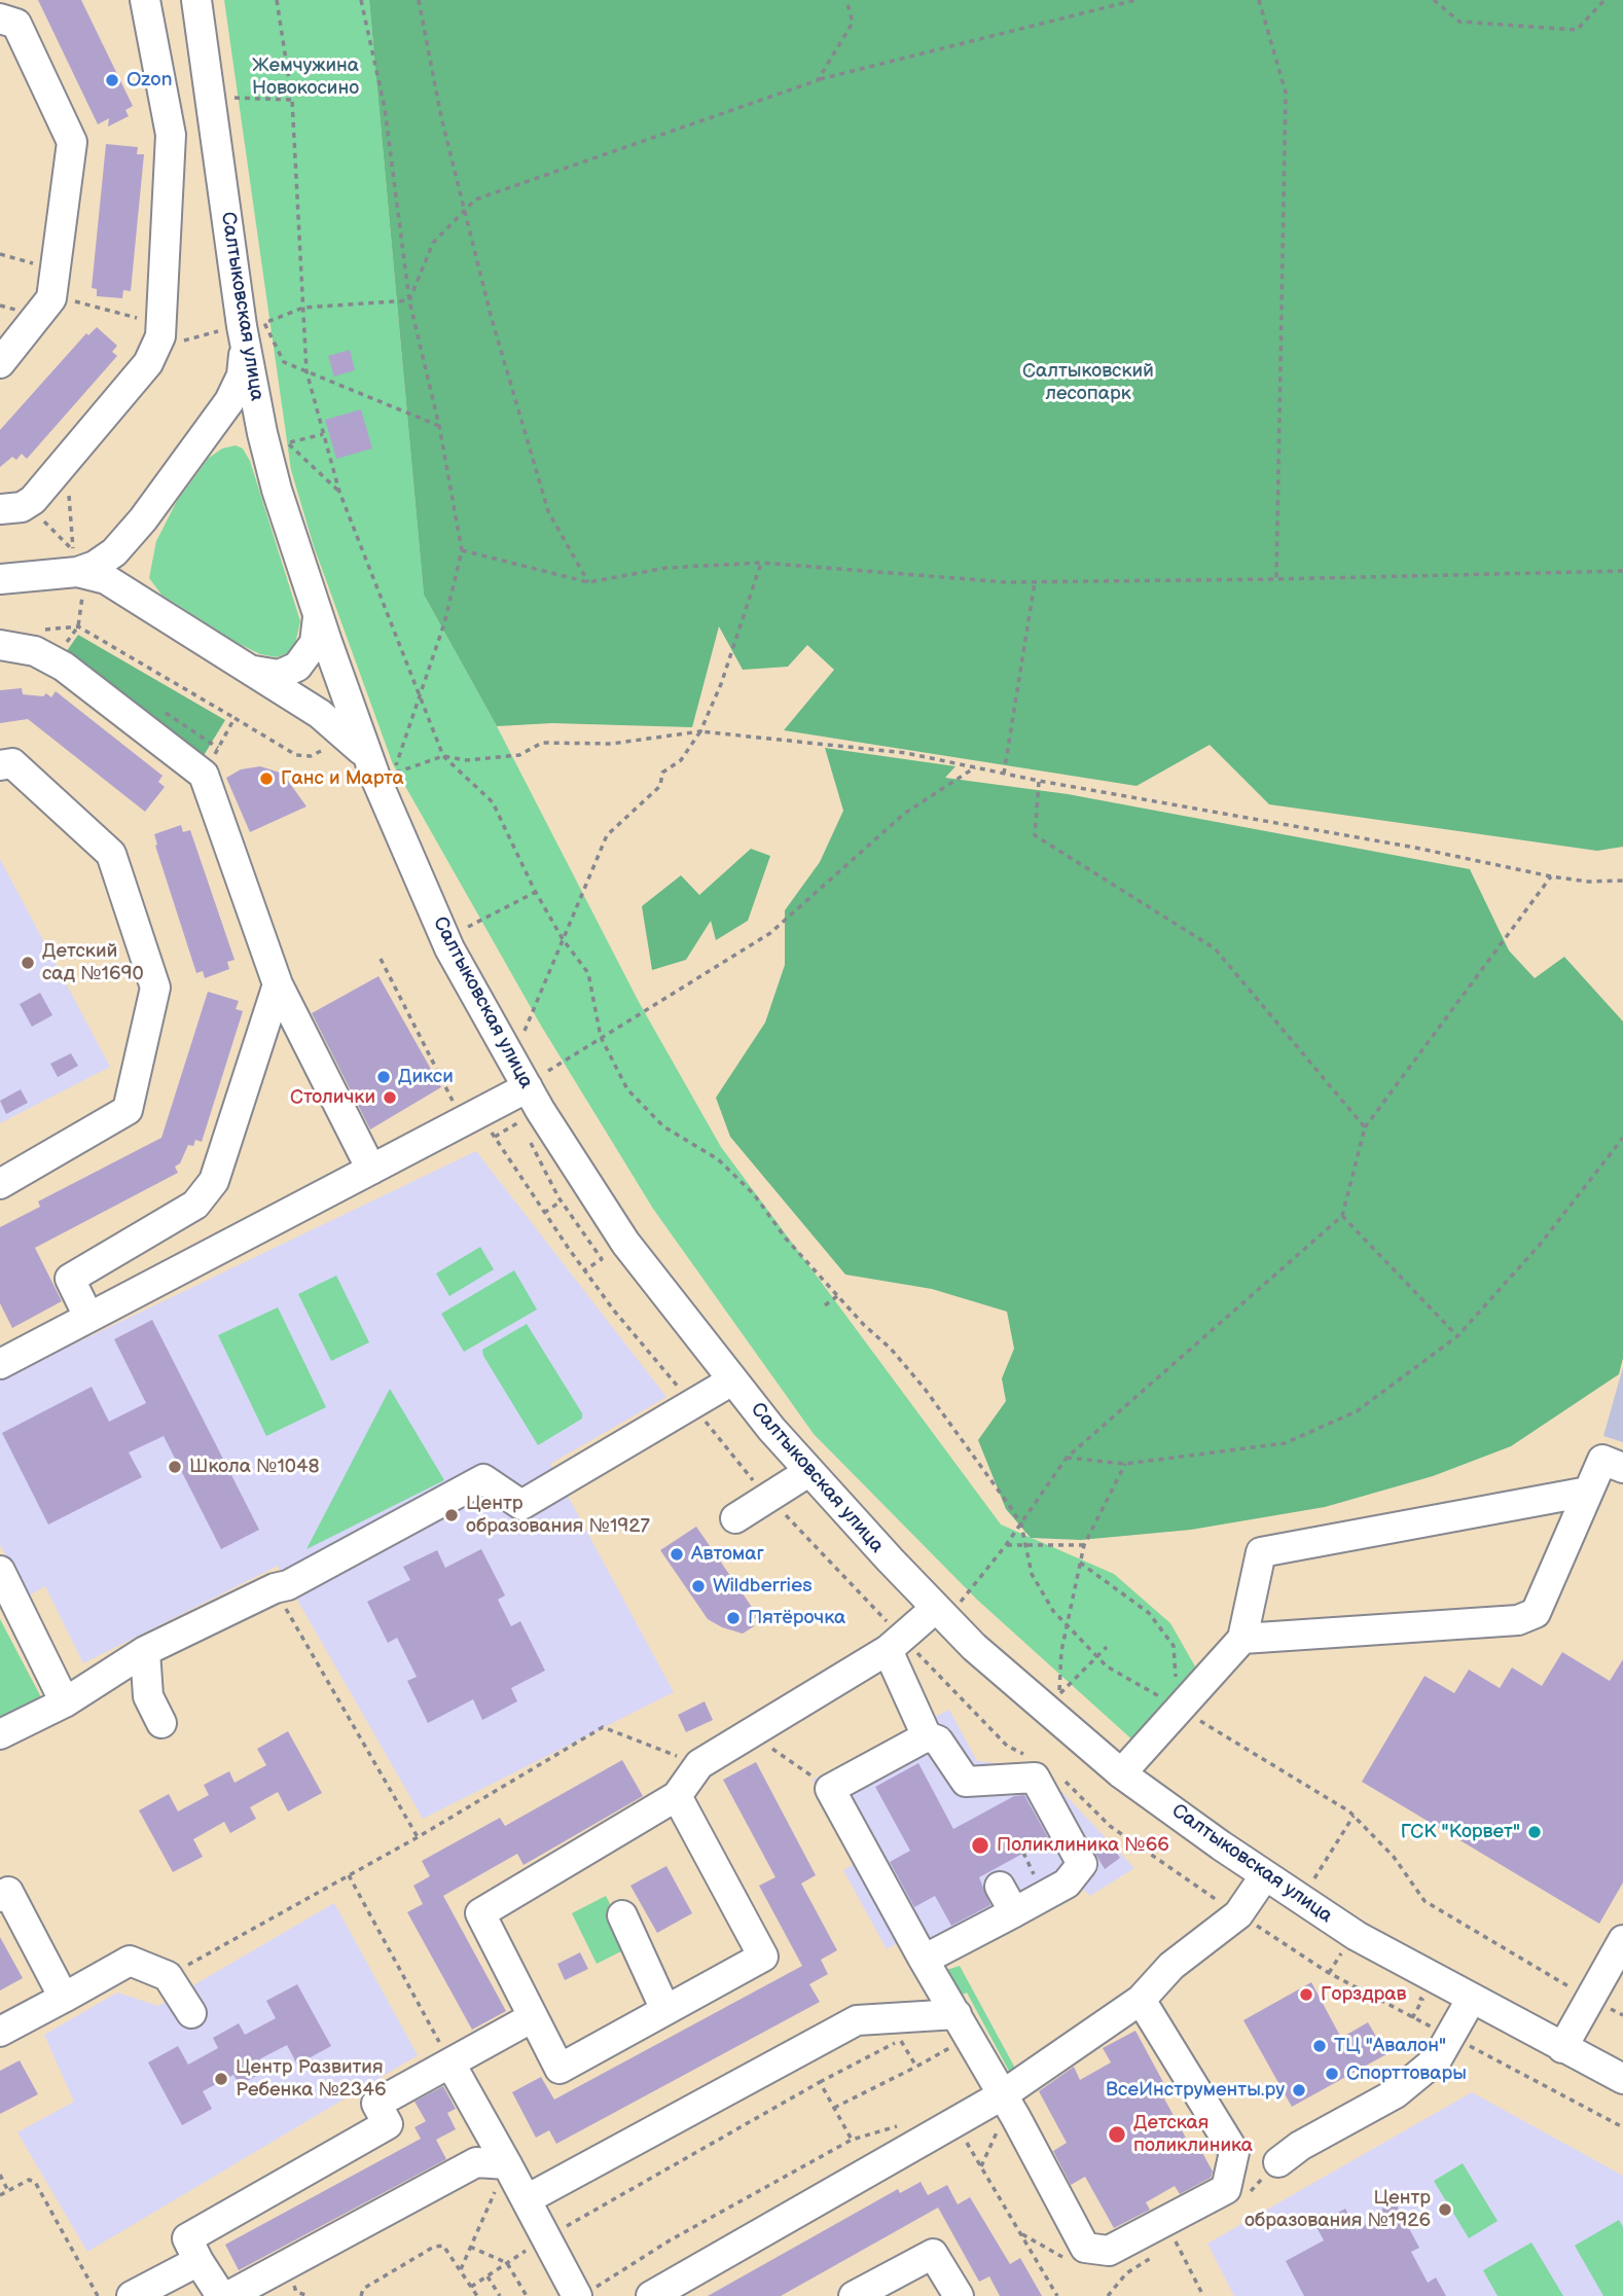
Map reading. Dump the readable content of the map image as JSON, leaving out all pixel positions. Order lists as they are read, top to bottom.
{
  "streets": {
    "street": ["Салтыковская улица"]
  },
  "parks": ["Жемчужина Новокосино", "Салтыковский лесопарк"],
  "places": [
    "Ozon",
    "Ганс и Марта",
    "Детский сад №1690",
    "Дикси",
    "Столички",
    "Школа №1048",
    "Центр образования №1927",
    "Автомаг",
    "Wildberries",
    "Пятёрочка",
    "ГСК \"Корвет\"",
    "Поликлиника №66",
    "Горздрав",
    "ТЦ \"Авалон\"",
    "Спорттовары",
    "Центр Развития Ребенка №2346",
    "ВсеИнструменты.ру",
    "Детская поликлиника",
    "Центр образования №1926"
  ]
}
